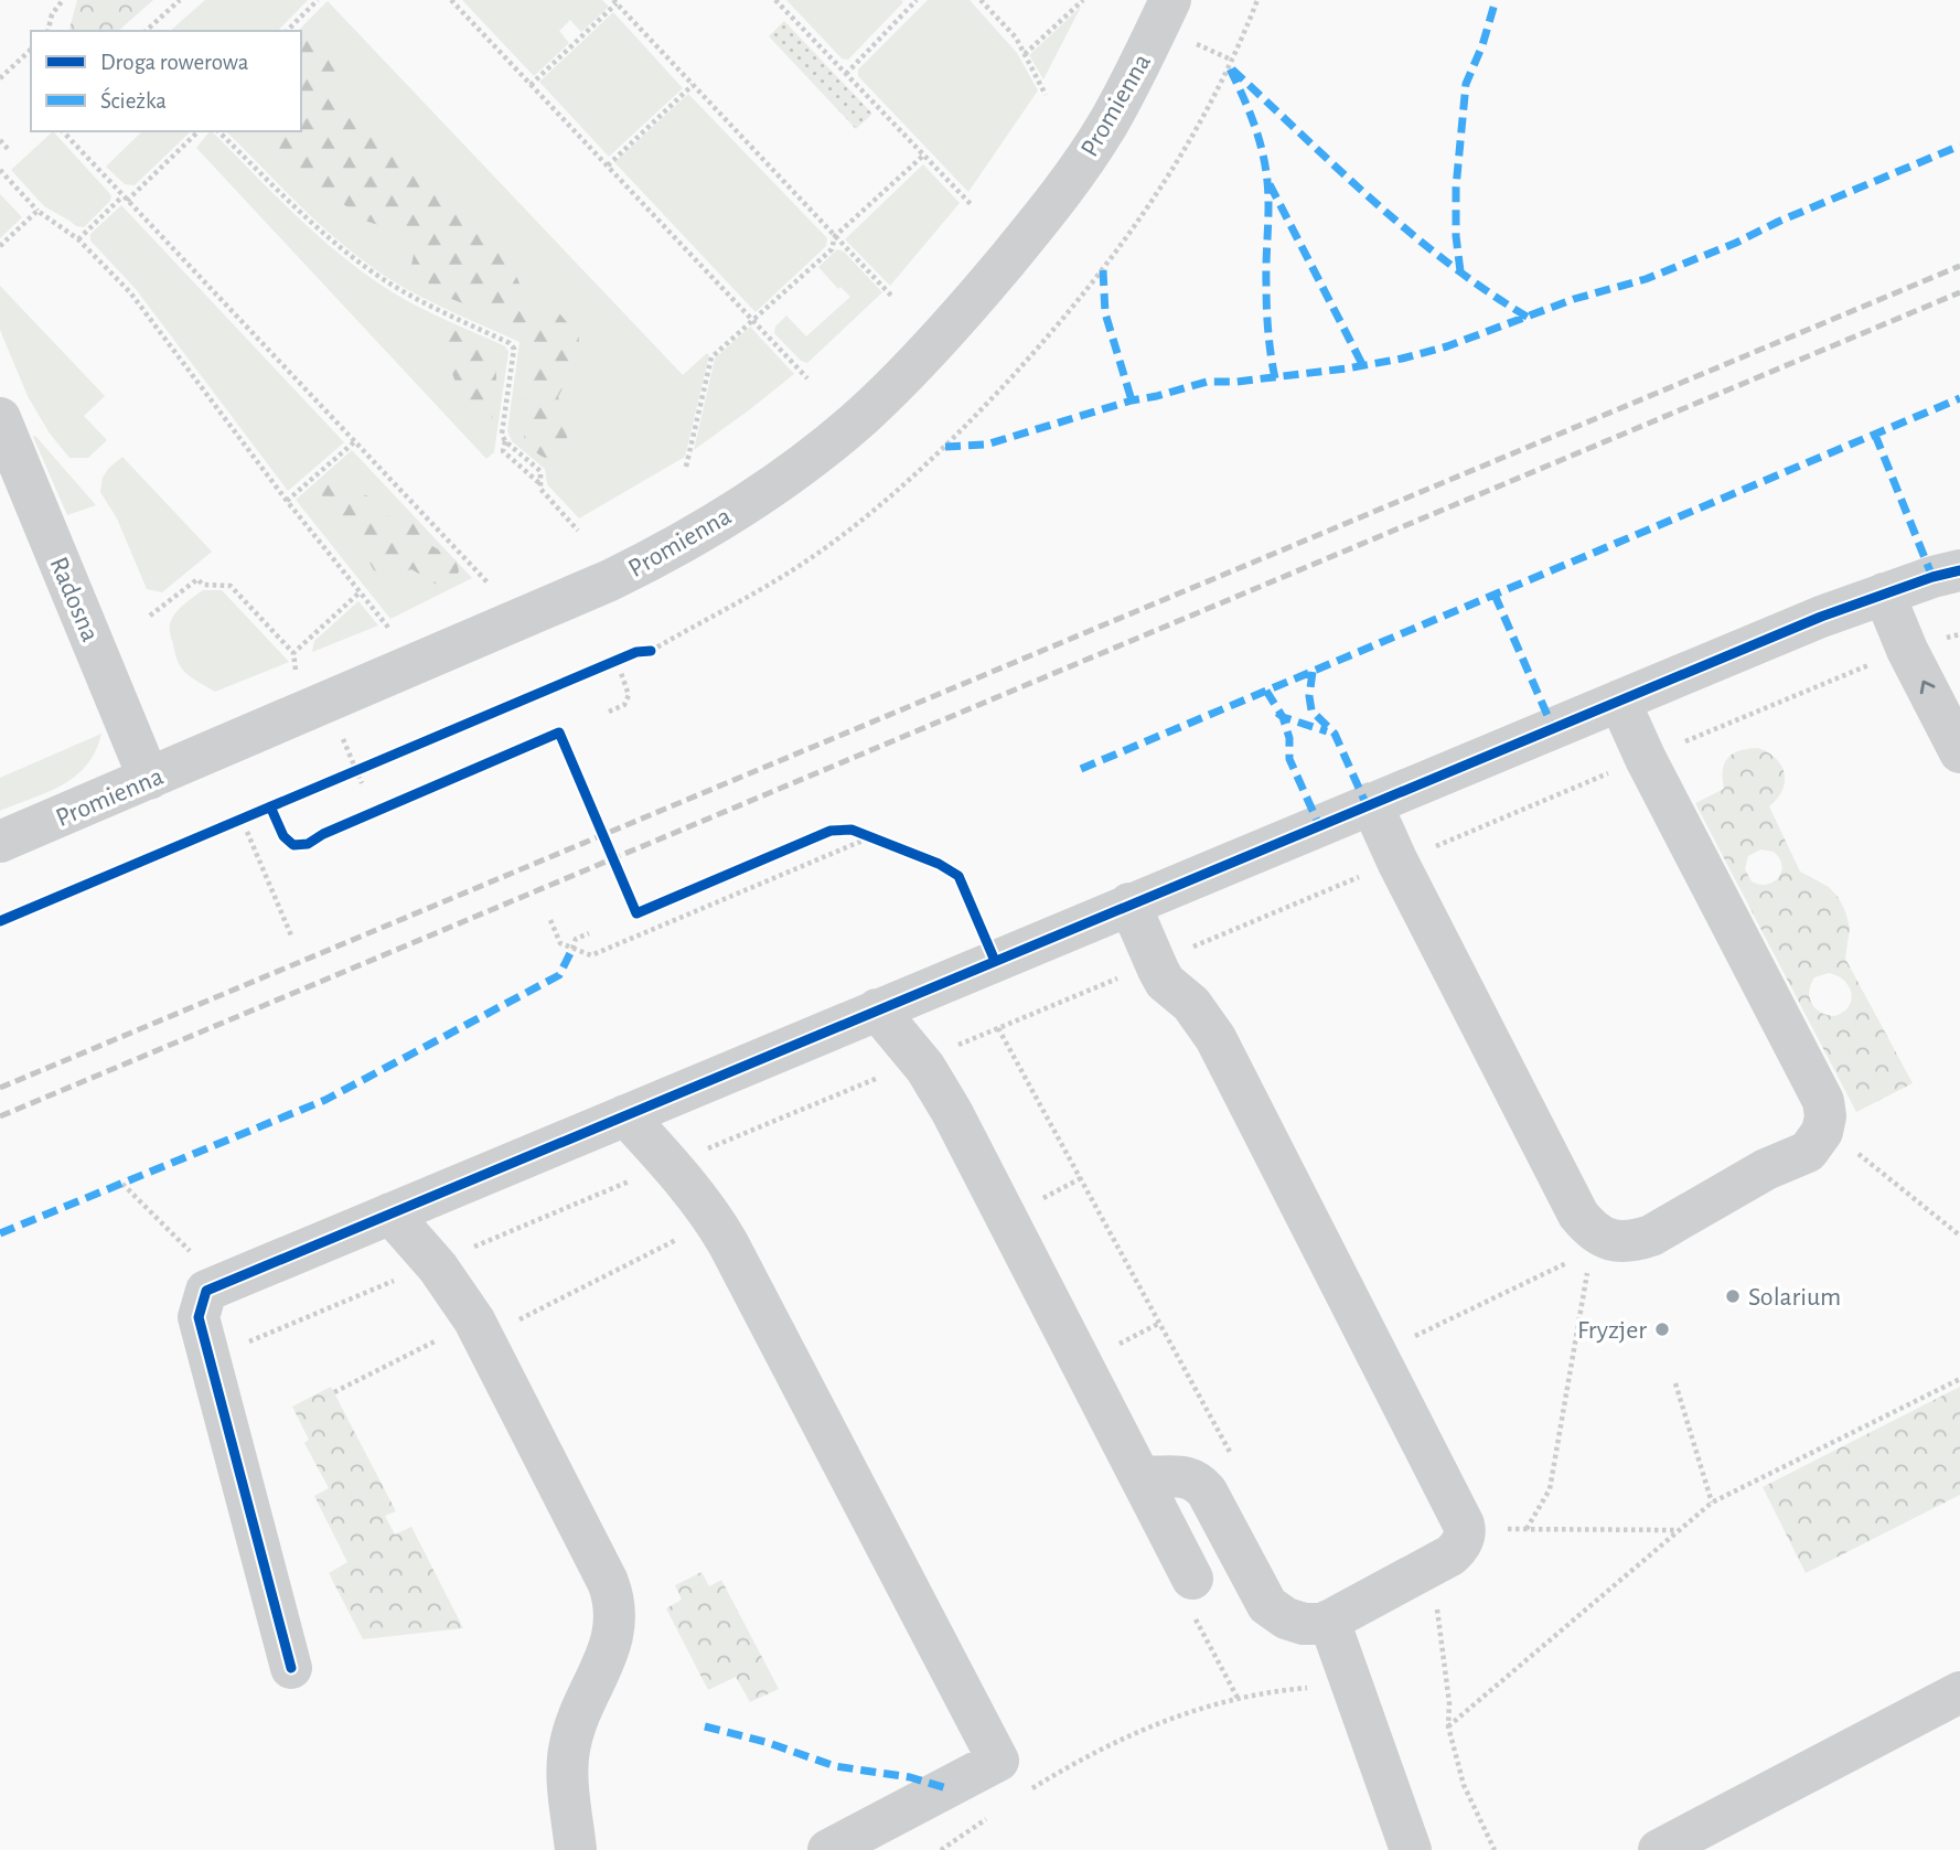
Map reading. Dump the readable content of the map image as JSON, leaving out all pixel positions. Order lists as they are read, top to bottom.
{
  "streets": {
    "street": ["Promienna", "Radosna"]
  },
  "crossings": [
    ["Promienna", "Radosna"]
  ],
  "places": ["Solarium", "Fryzjer"],
  "legend": ["Droga rowerowa", "Ścieżka"]
}
